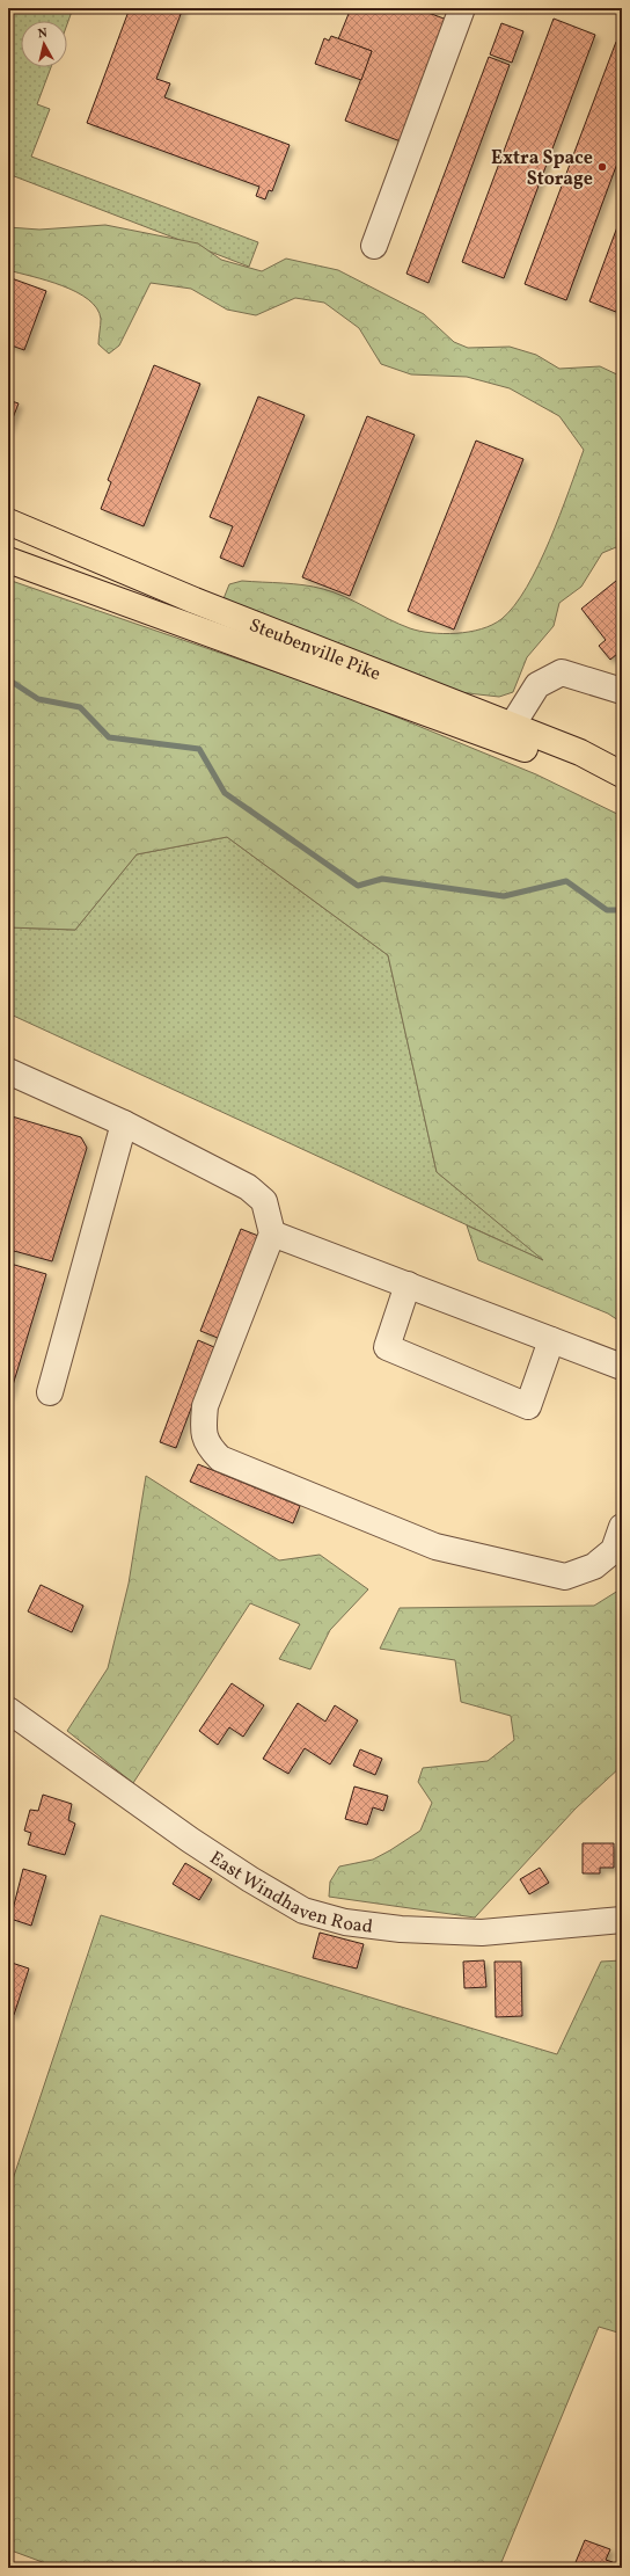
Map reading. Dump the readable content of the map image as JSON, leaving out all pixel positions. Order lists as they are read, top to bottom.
{
  "streets": {
    "main road": ["Steubenville Pike"],
    "street": ["East Windhaven Road"]
  },
  "places": ["Extra Space Storage"],
  "north": "top"
}
